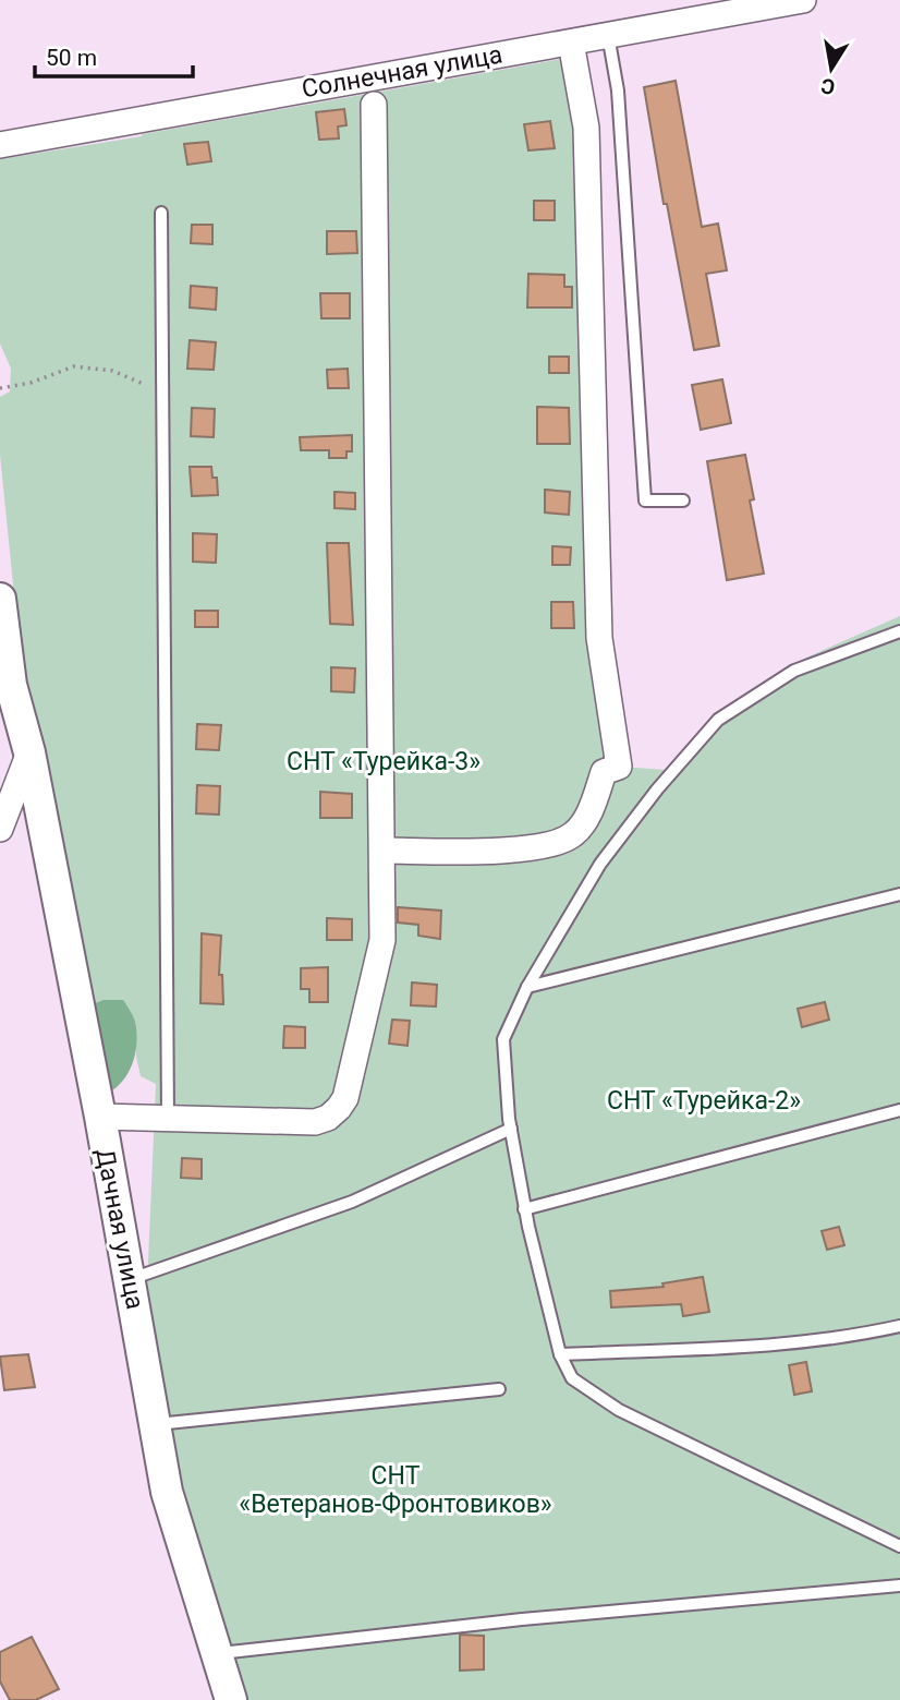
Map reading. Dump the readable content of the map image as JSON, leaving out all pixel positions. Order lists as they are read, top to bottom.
{
  "streets": {
    "street": ["Солнечная улица", "Дачная улица"]
  },
  "parks": ["СНТ «Турейка-3»", "СНТ «Турейка-2»", "СНТ «Ветеранов-Фронтовиков»"],
  "scale_bar": "50 m",
  "north": "bottom"
}
